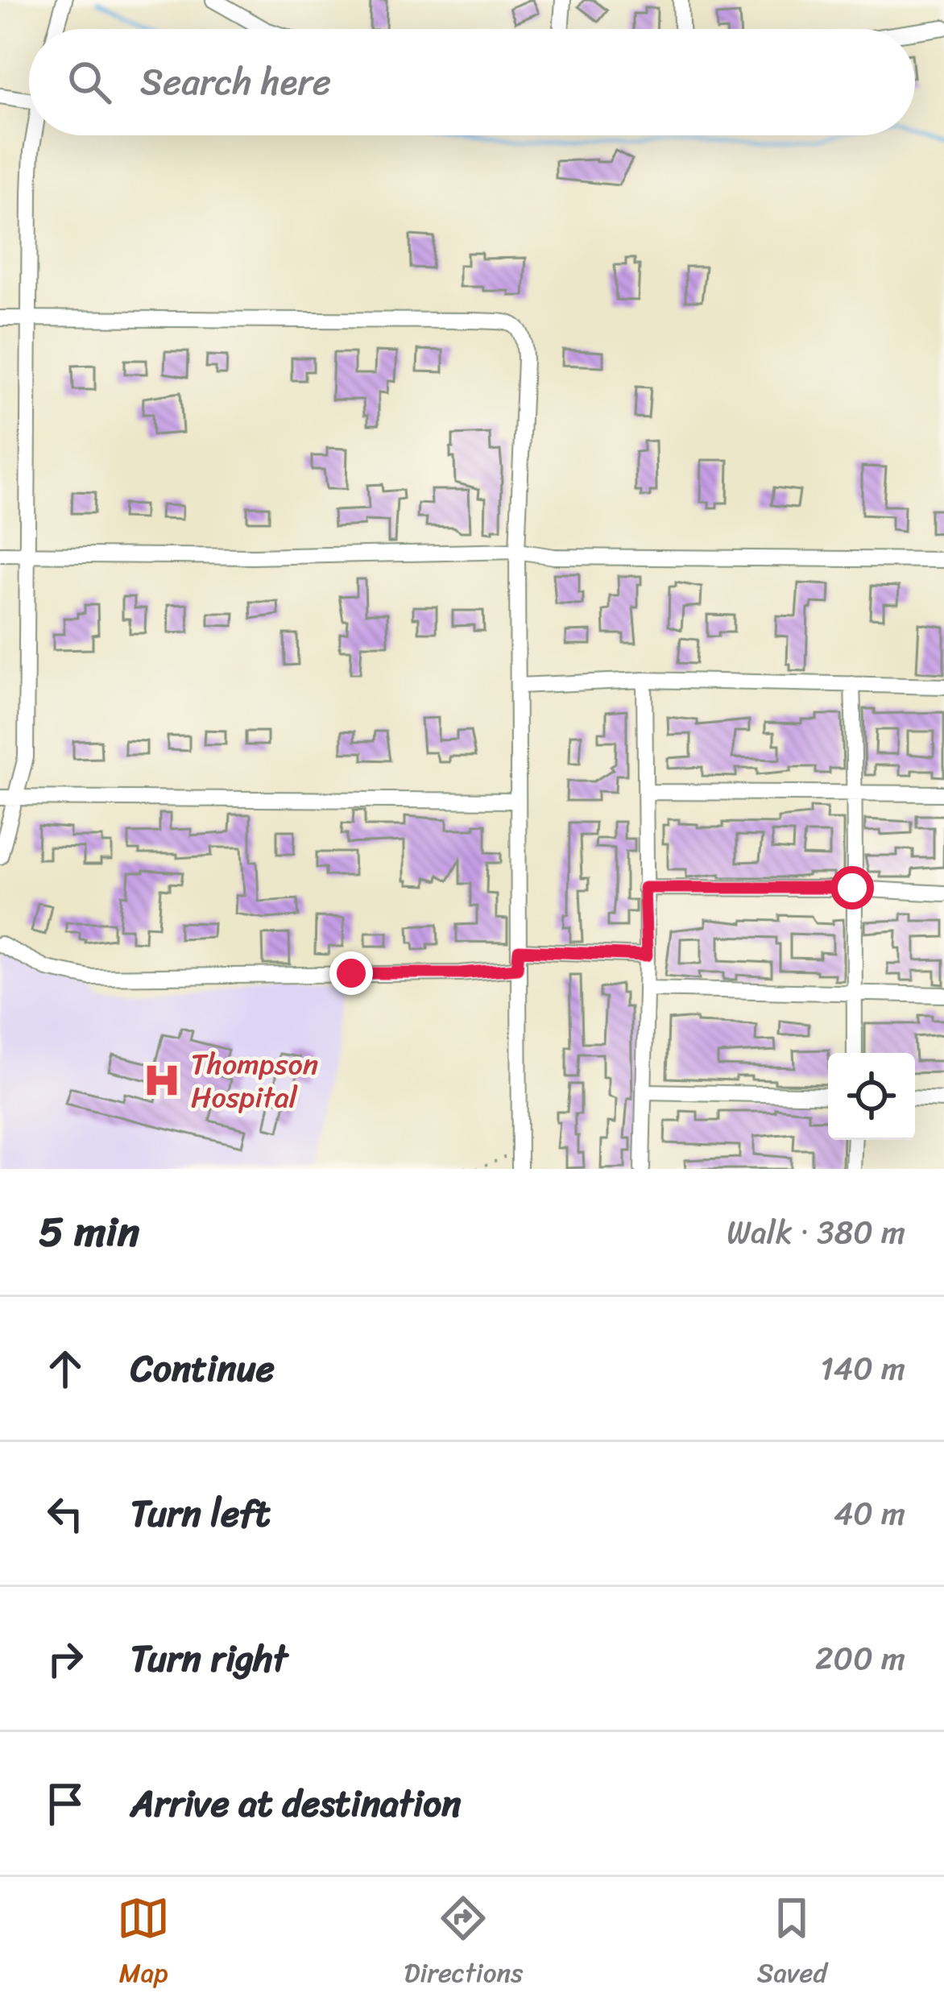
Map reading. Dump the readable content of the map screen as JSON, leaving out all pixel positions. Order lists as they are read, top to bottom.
{
  "places": {
    "hospital": ["Thompson Hospital"]
  },
  "page": {
    "search": "Search here",
    "heading": ["5 min", "Walk · 380 m"],
    "list": [
      ["Continue", "140 m"],
      ["Turn left", "40 m"],
      ["Turn right", "200 m"],
      "Arrive at destination"
    ],
    "nav": ["Map", "Directions", "Saved"]
  }
}
